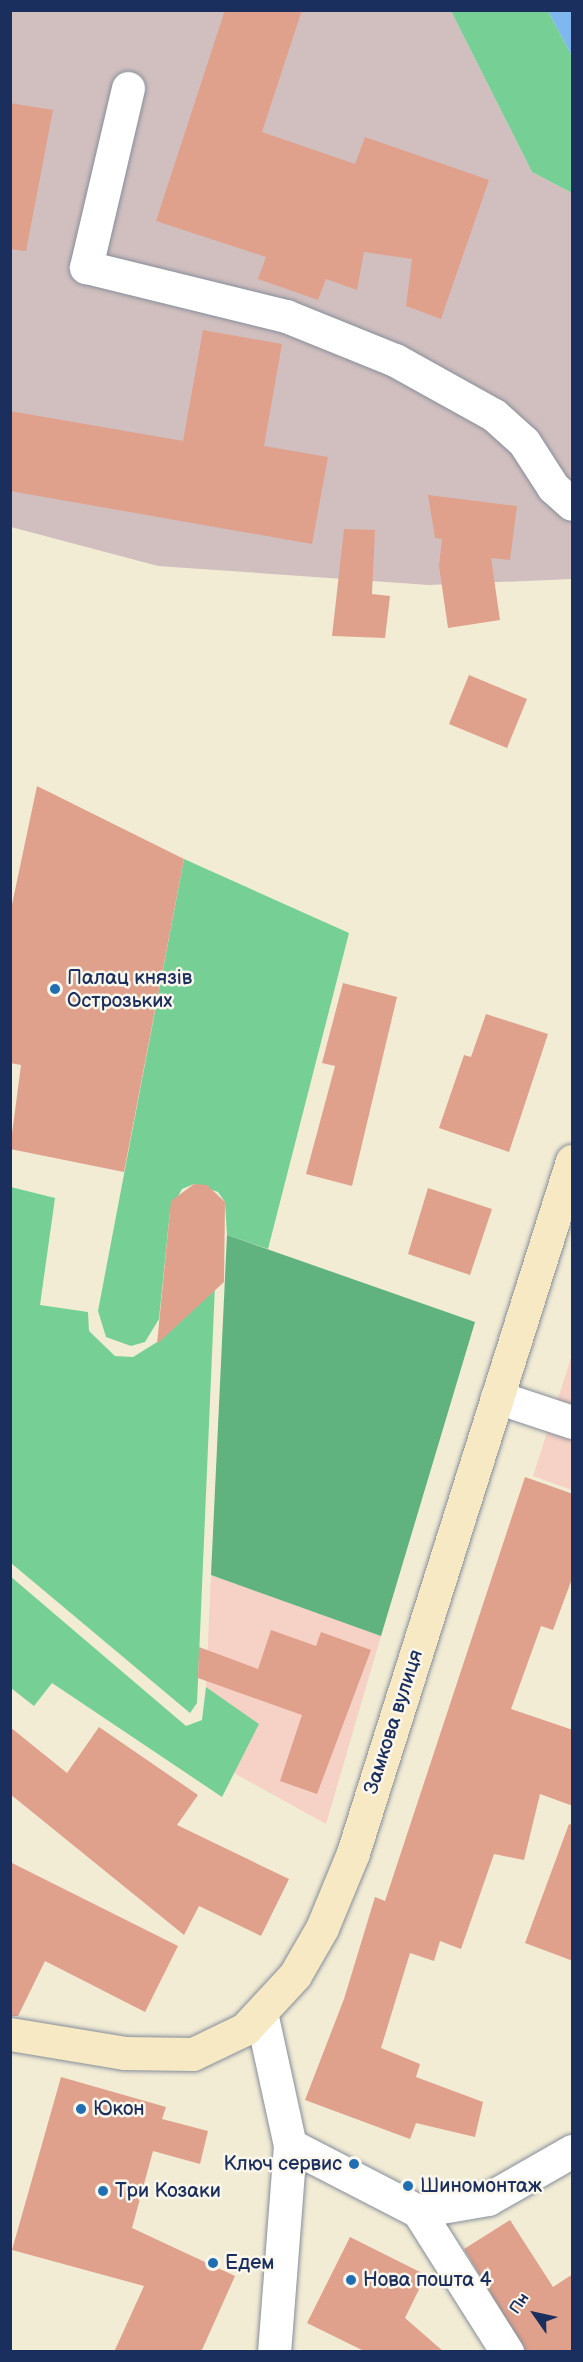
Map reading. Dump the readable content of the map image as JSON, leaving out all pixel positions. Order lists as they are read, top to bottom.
{
  "streets": {
    "main road": ["Замкова вулиця"]
  },
  "places": [
    "Палац князів Острозьких",
    "Юкон",
    "Ключ сервис",
    "Шиномонтаж",
    "Три Козаки",
    "Едем",
    "Нова пошта 4"
  ],
  "north": "top left"
}
